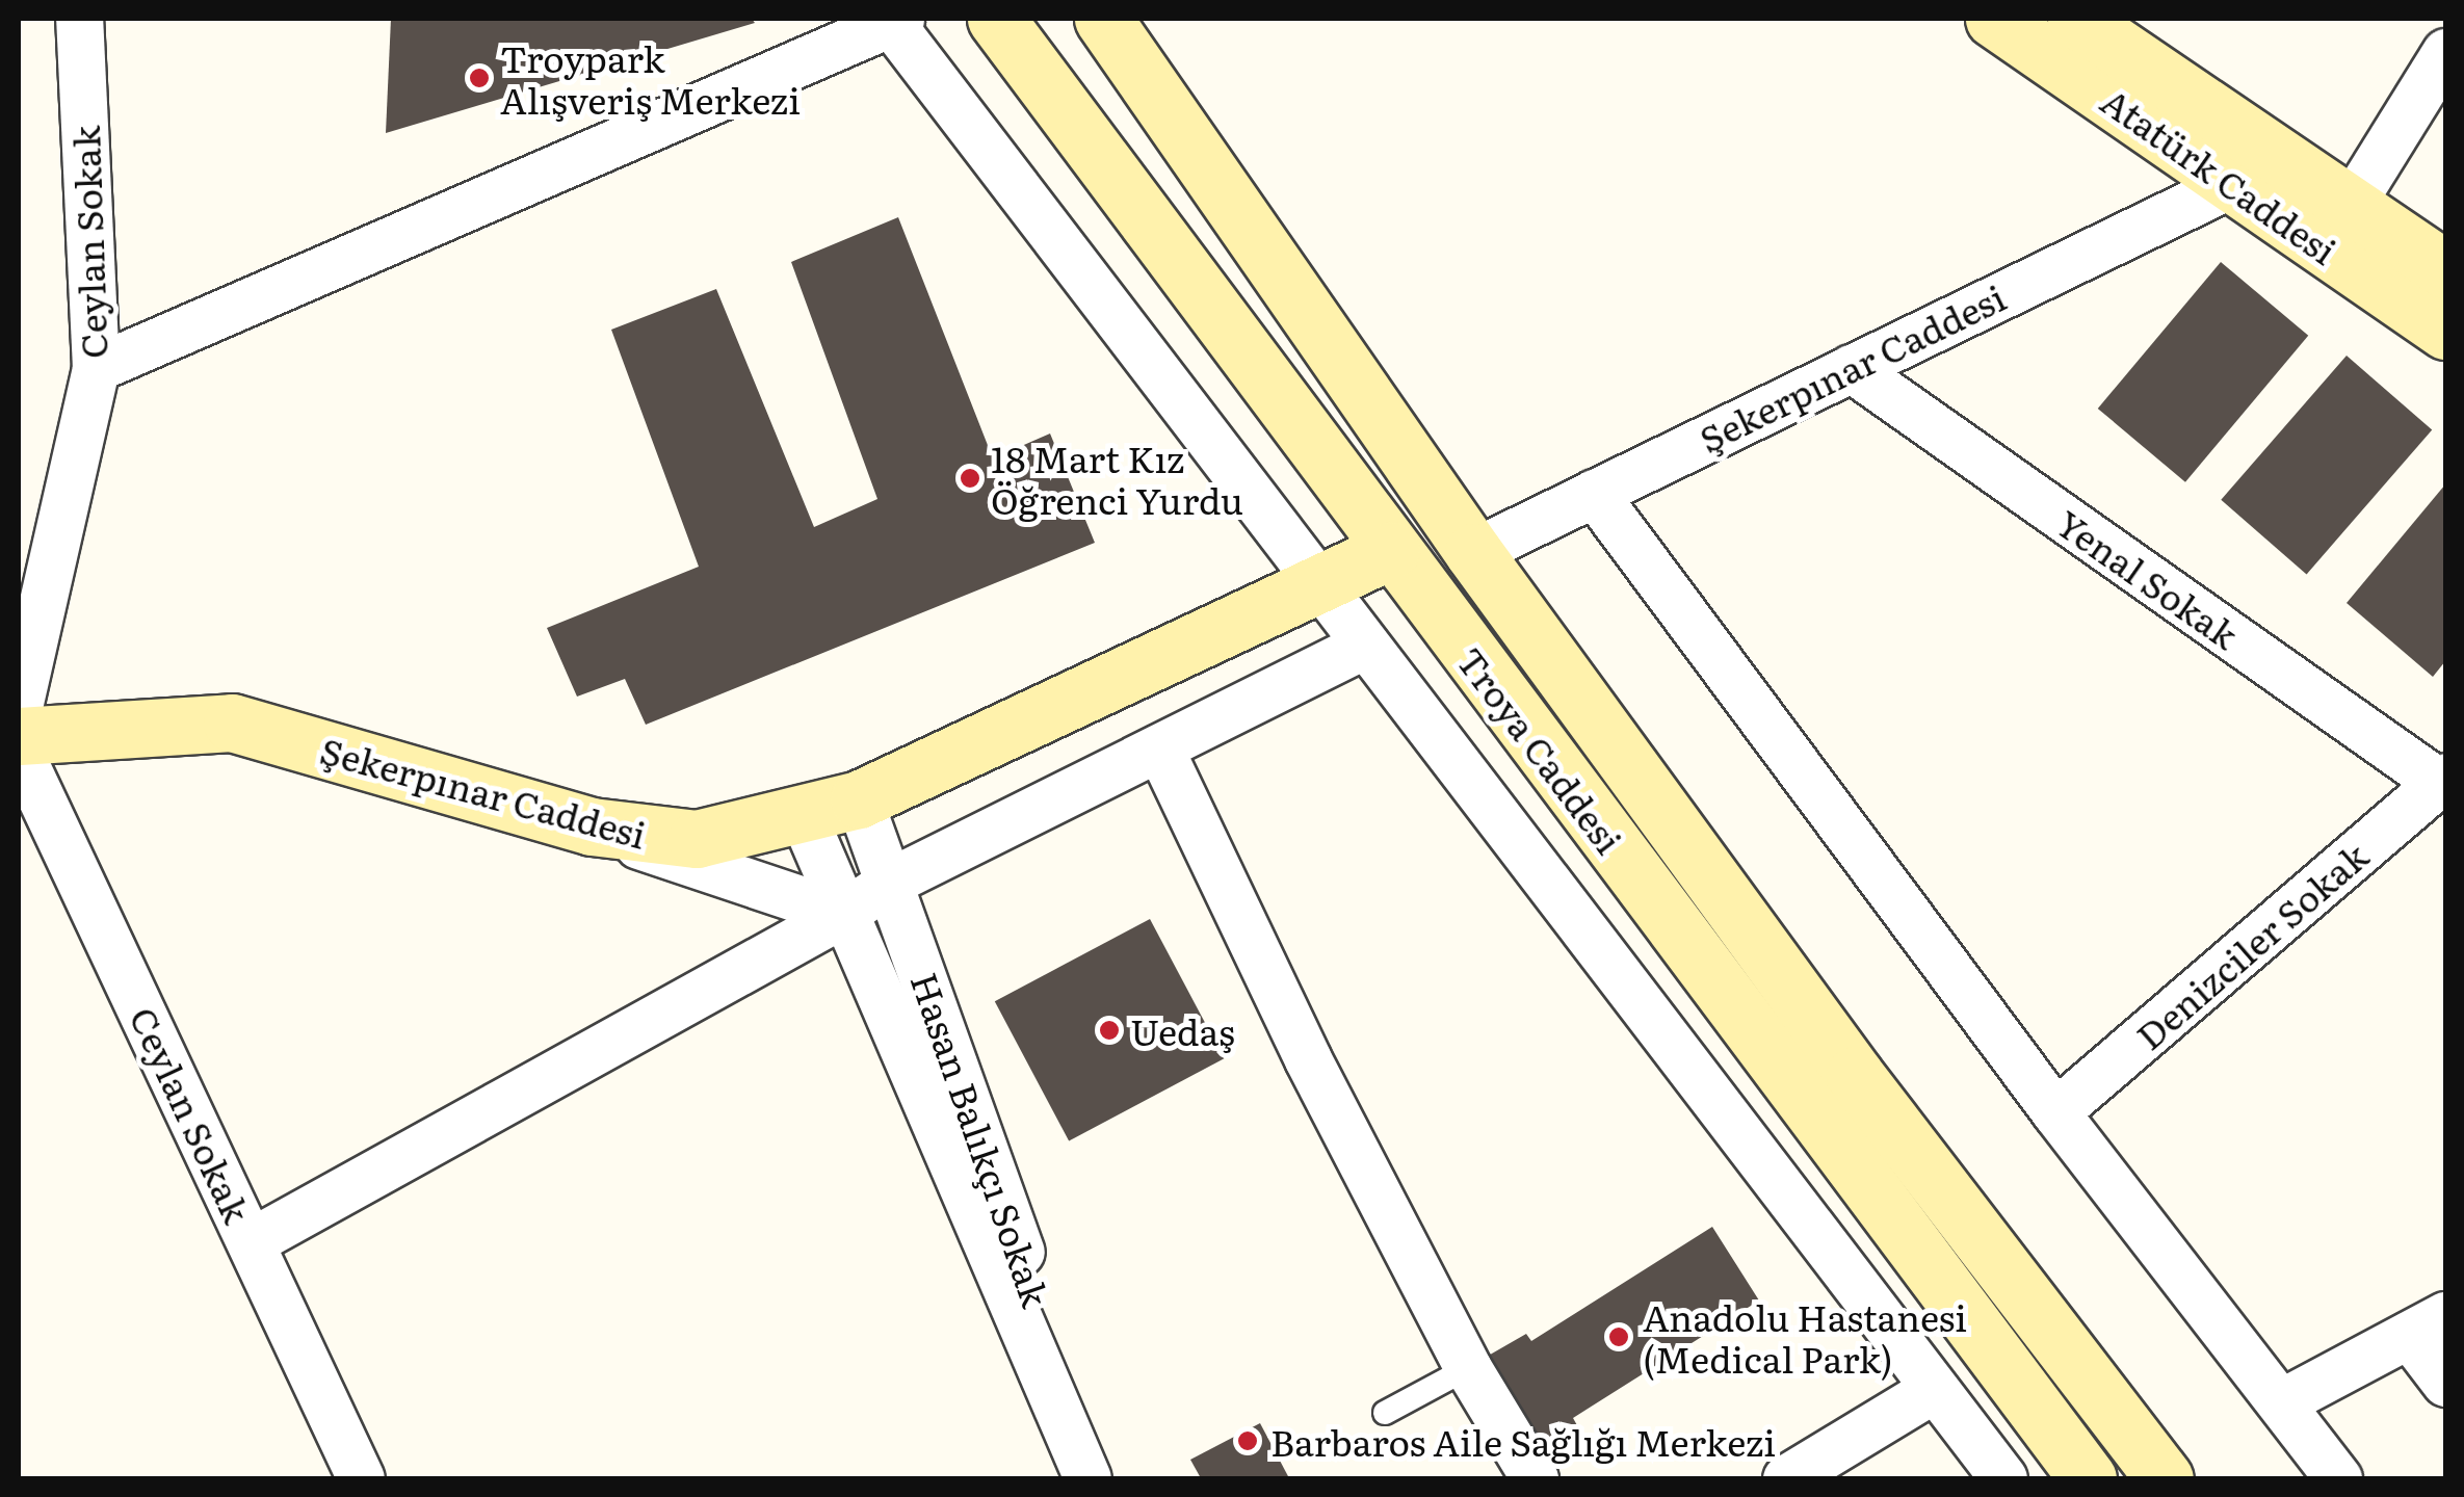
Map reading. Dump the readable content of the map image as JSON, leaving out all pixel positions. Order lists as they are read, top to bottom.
{
  "streets": {
    "main road": ["Atatürk Caddesi", "Şekerpınar Caddesi", "Troya Caddesi"],
    "street": [
      "Ceylan Sokak",
      "Yenal Sokak",
      "Denizciler Sokak",
      "Hasan Balıkçı Sokak"
    ]
  },
  "crossings": [
    ["Atatürk Caddesi", "Şekerpınar Caddesi"],
    ["Şekerpınar Caddesi", "Yenal Sokak"],
    ["Şekerpınar Caddesi", "Troya Caddesi"],
    ["Şekerpınar Caddesi", "Hasan Balıkçı Sokak"],
    ["Yenal Sokak", "Denizciler Sokak"]
  ],
  "places": [
    "Troypark Alışveriş Merkezi",
    "18 Mart Kız Öğrenci Yurdu",
    "Uedaş",
    "Anadolu Hastanesi (Medical Park)",
    "Barbaros Aile Sağlığı Merkezi"
  ]
}
